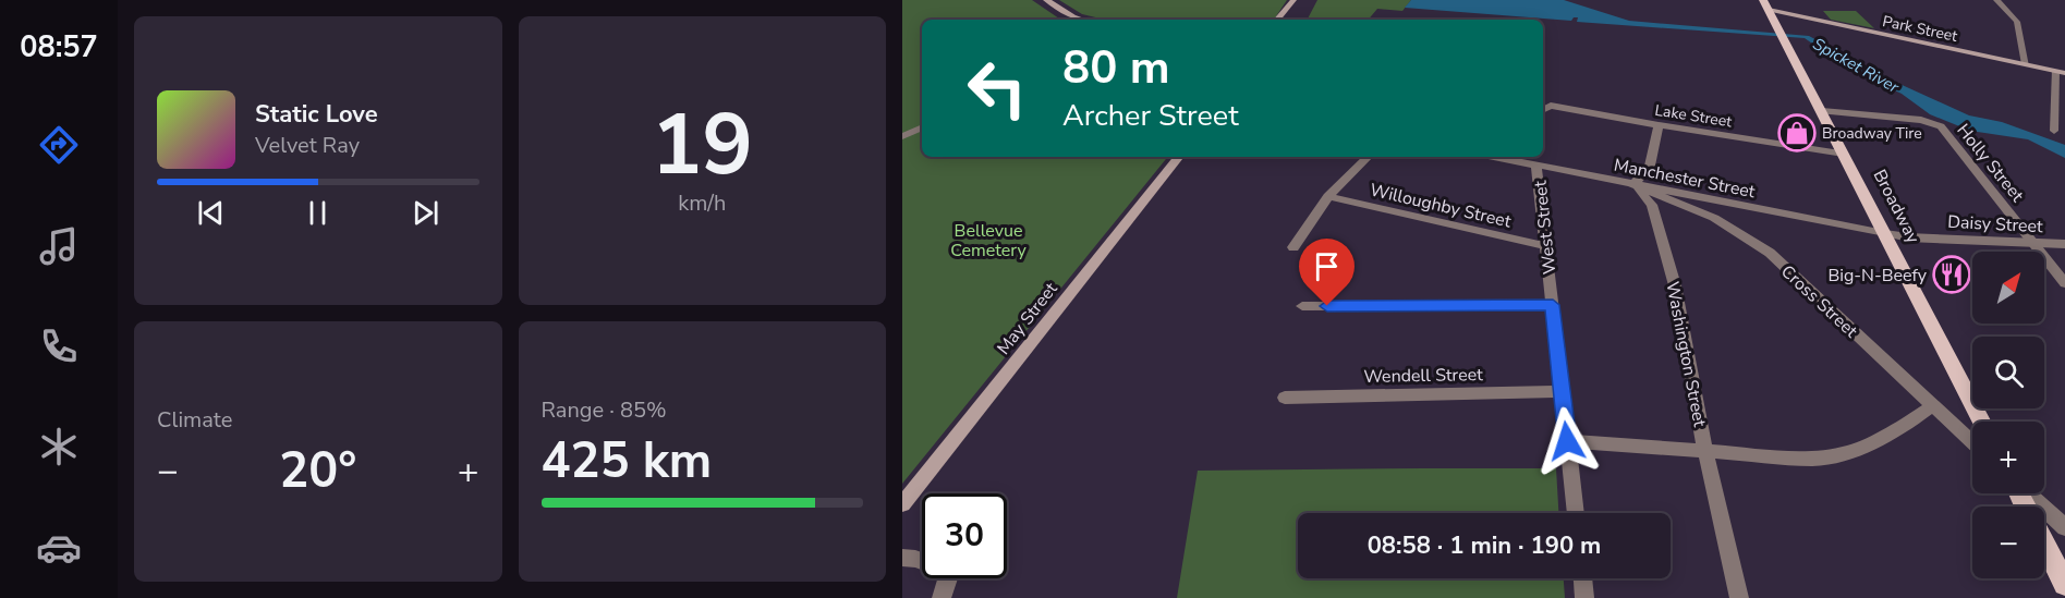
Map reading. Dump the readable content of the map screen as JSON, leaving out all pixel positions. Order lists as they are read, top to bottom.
{
  "streets": {
    "main road": ["Park Street", "Broadway", "May Street"],
    "street": [
      "Lake Street",
      "Holly Street",
      "Manchester Street",
      "Willoughby Street",
      "Daisy Street",
      "West Street",
      "Cross Street",
      "Washington Street",
      "Wendell Street"
    ]
  },
  "crossings": [
    ["Park Street", "Broadway"],
    ["Lake Street", "Broadway"],
    ["Holly Street", "Broadway"],
    ["Holly Street", "Daisy Street"],
    ["Manchester Street", "Broadway"],
    ["Manchester Street", "Daisy Street"],
    ["Manchester Street", "West Street"],
    ["Manchester Street", "Cross Street"],
    ["Manchester Street", "Washington Street"],
    ["Willoughby Street", "West Street"],
    ["Broadway", "Daisy Street"],
    ["West Street", "Wendell Street"],
    ["Cross Street", "Washington Street"]
  ],
  "water": ["Spicket River"],
  "parks": ["Bellevue Cemetery"],
  "places": {
    "shop": ["Broadway Tire"],
    "restaurant": ["Big-N-Beefy"]
  },
  "north": "top right",
  "page": {
    "tabs": "08:57",
    "tile": [
      ["19", "km/h"],
      "Climate",
      ["Range · 85%", "425 km"]
    ],
    "turn": ["80 m", "Archer Street"],
    "song": ["Static Love", "Velvet Ray"],
    "map_buttons": ["+", "−"],
    "heat": ["−", "20°", "+"],
    "limit": "30",
    "trip": "08:58 · 1 min · 190 m"
  }
}
